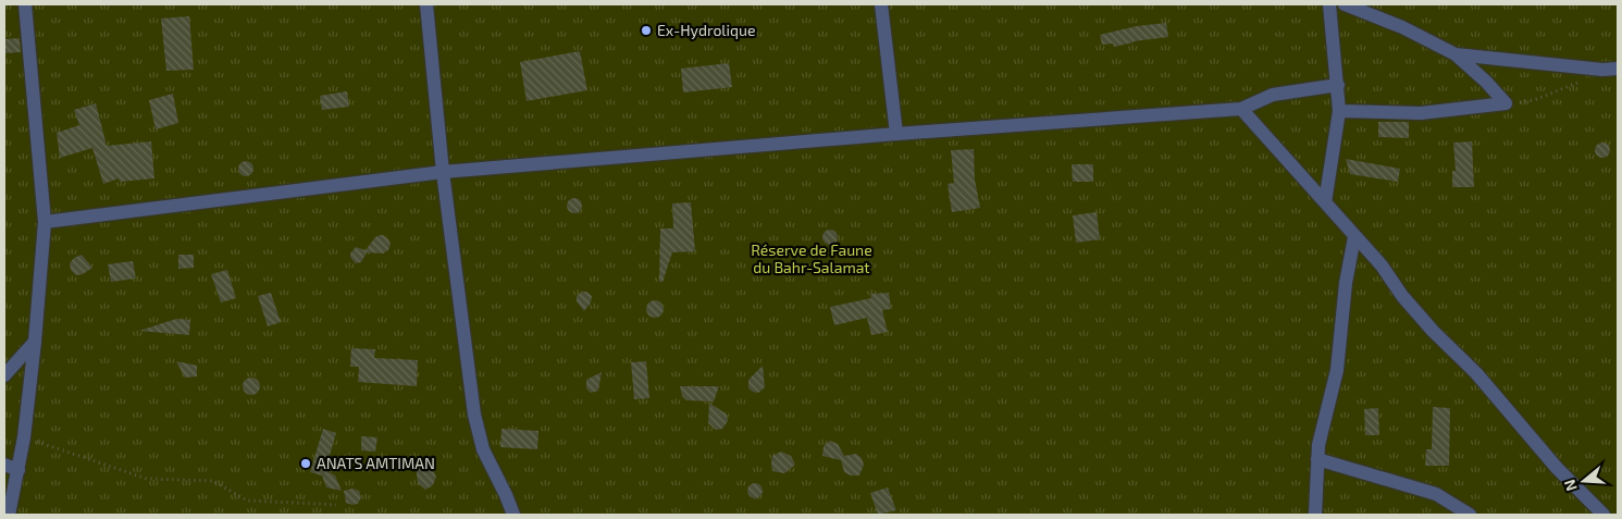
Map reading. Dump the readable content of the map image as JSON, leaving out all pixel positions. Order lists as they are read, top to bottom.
{
  "parks": ["Réserve de Faune du Bahr-Salamat"],
  "places": ["Ex-Hydrolique", "ANATS AMTIMAN"],
  "north": "left"
}
